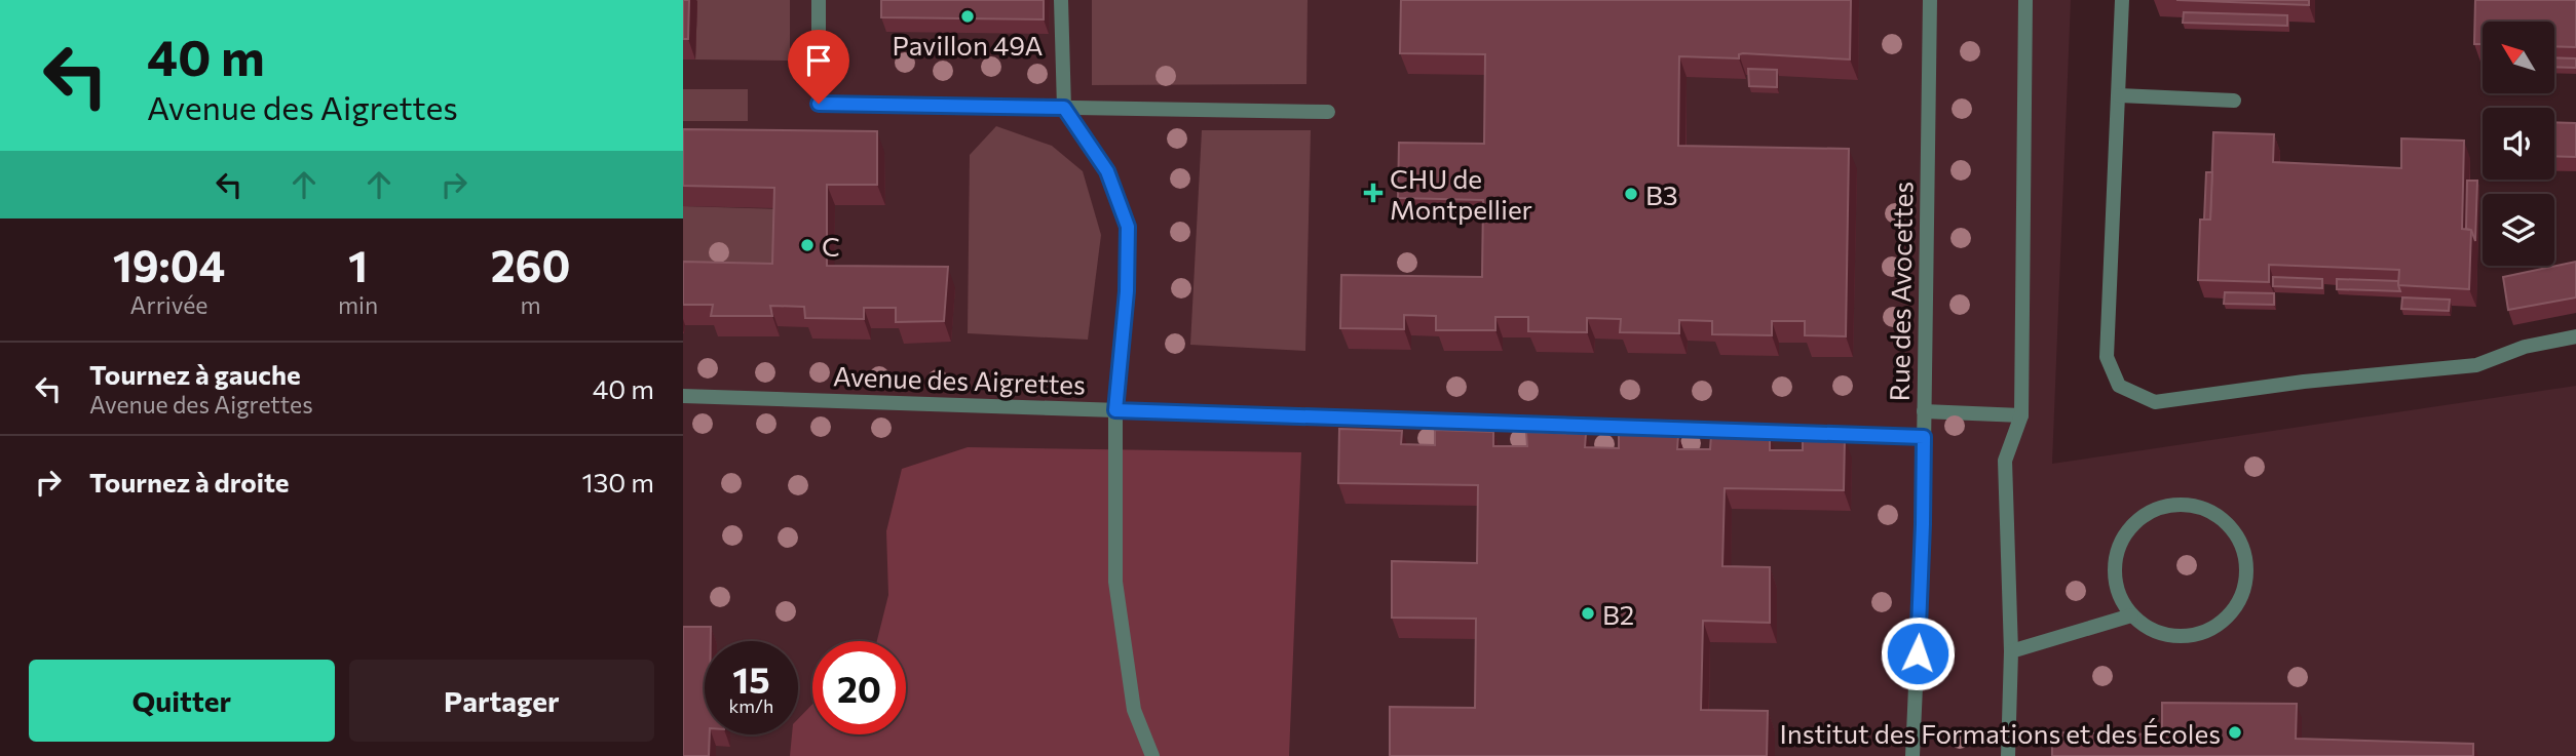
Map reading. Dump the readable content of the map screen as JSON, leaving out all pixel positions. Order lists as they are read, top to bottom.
{
  "streets": {
    "lane": ["Rue des Avocettes", "Avenue des Aigrettes"]
  },
  "crossings": [
    ["Rue des Avocettes", "Avenue des Aigrettes"]
  ],
  "places": {
    "other": [
      "Pavillon 49A",
      "B3",
      "C",
      "B2",
      "Institut des Formations et des Écoles"
    ],
    "health": ["CHU de Montpellier"]
  },
  "north": "top left",
  "page": {
    "turn": ["40 m", "Avenue des Aigrettes"],
    "eta": [
      "19:04",
      "Arrivée",
      "1",
      "min",
      "260",
      "m"
    ],
    "list": [
      {
        "name": "Tournez à gauche",
        "note": "Avenue des Aigrettes",
        "value": "40 m"
      },
      {
        "name": "Tournez à droite",
        "value": "130 m"
      }
    ],
    "speed": "15 km/h",
    "limit": "20",
    "buttons": ["Quitter", "Partager"]
  }
}
